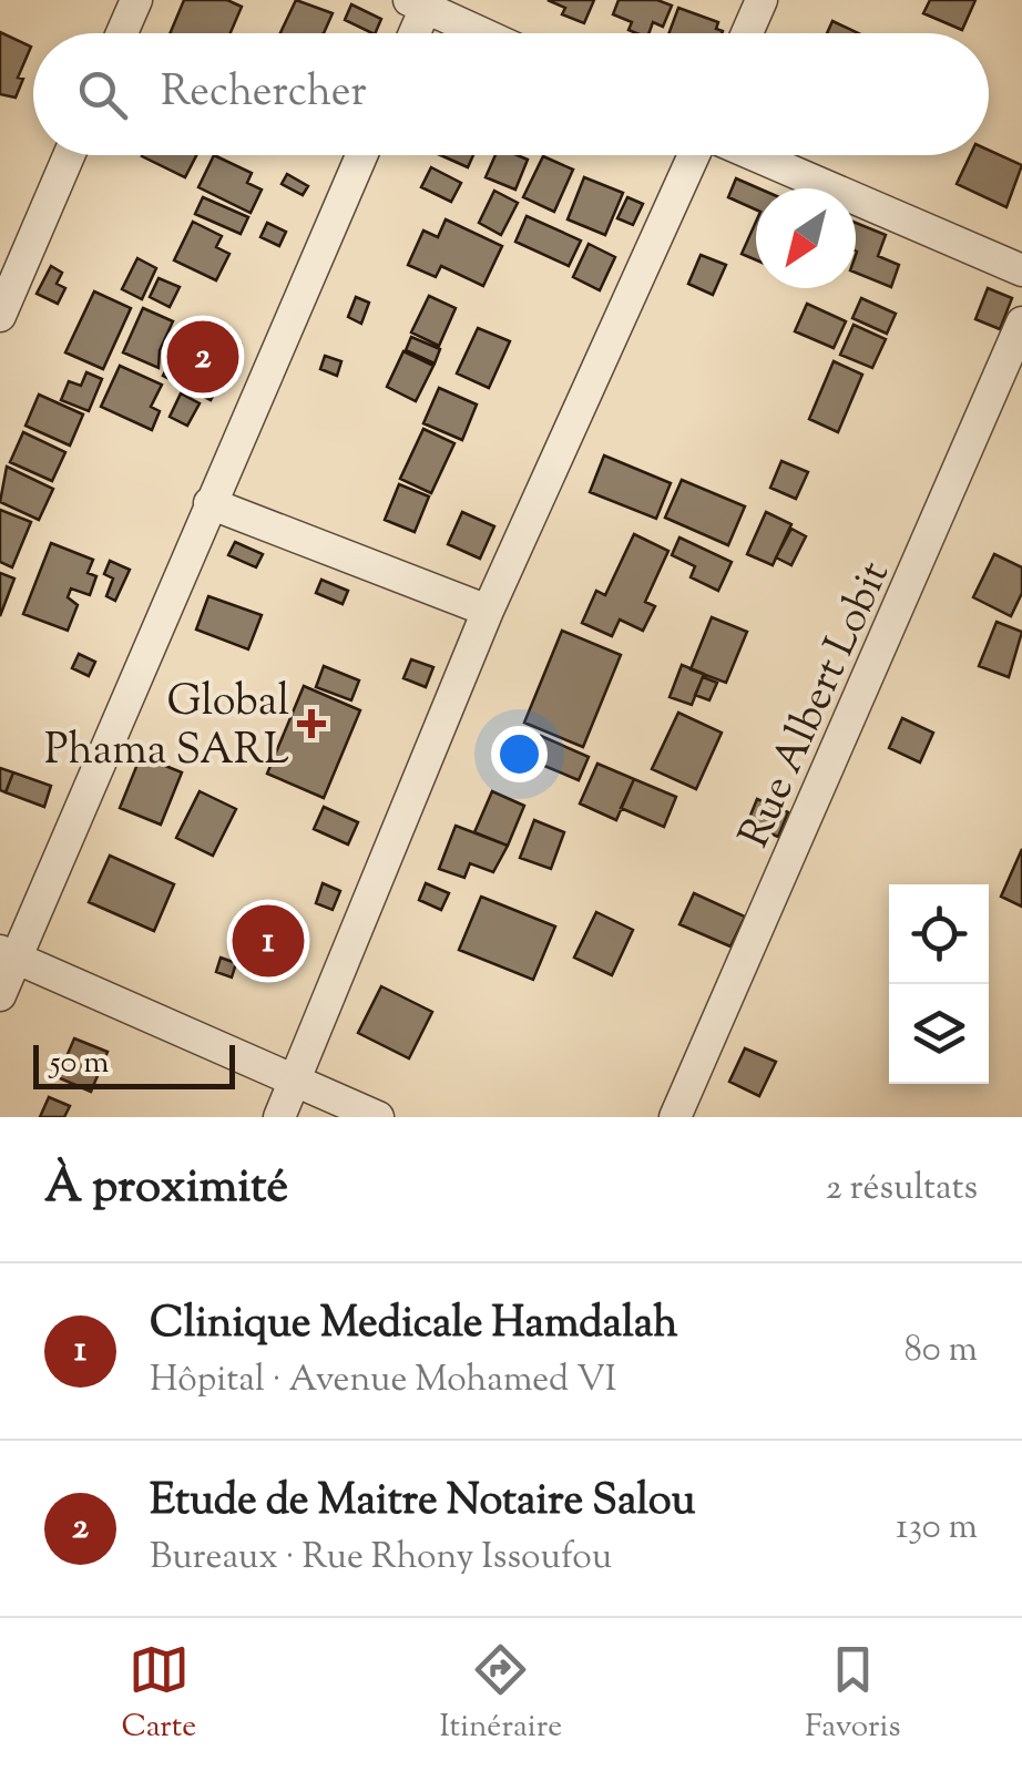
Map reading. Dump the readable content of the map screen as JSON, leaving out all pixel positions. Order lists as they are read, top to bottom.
{
  "streets": {
    "street": ["Rue Albert Lobit"]
  },
  "places": {
    "health": ["Global Phama SARL"]
  },
  "scale_bar": "50 m",
  "north": "bottom left",
  "page": {
    "search": "Rechercher",
    "pins": ["2", "1"],
    "scale": "50 m",
    "heading": ["À proximité", "2 résultats"],
    "list": [
      {
        "mark": "1",
        "name": "Clinique Medicale Hamdalah",
        "note": "Hôpital · Avenue Mohamed VI",
        "value": "80 m"
      },
      {
        "mark": "2",
        "name": "Etude de Maitre Notaire Salou",
        "note": "Bureaux · Rue Rhony Issoufou",
        "value": "130 m"
      }
    ],
    "nav": ["Carte", "Itinéraire", "Favoris"]
  }
}
